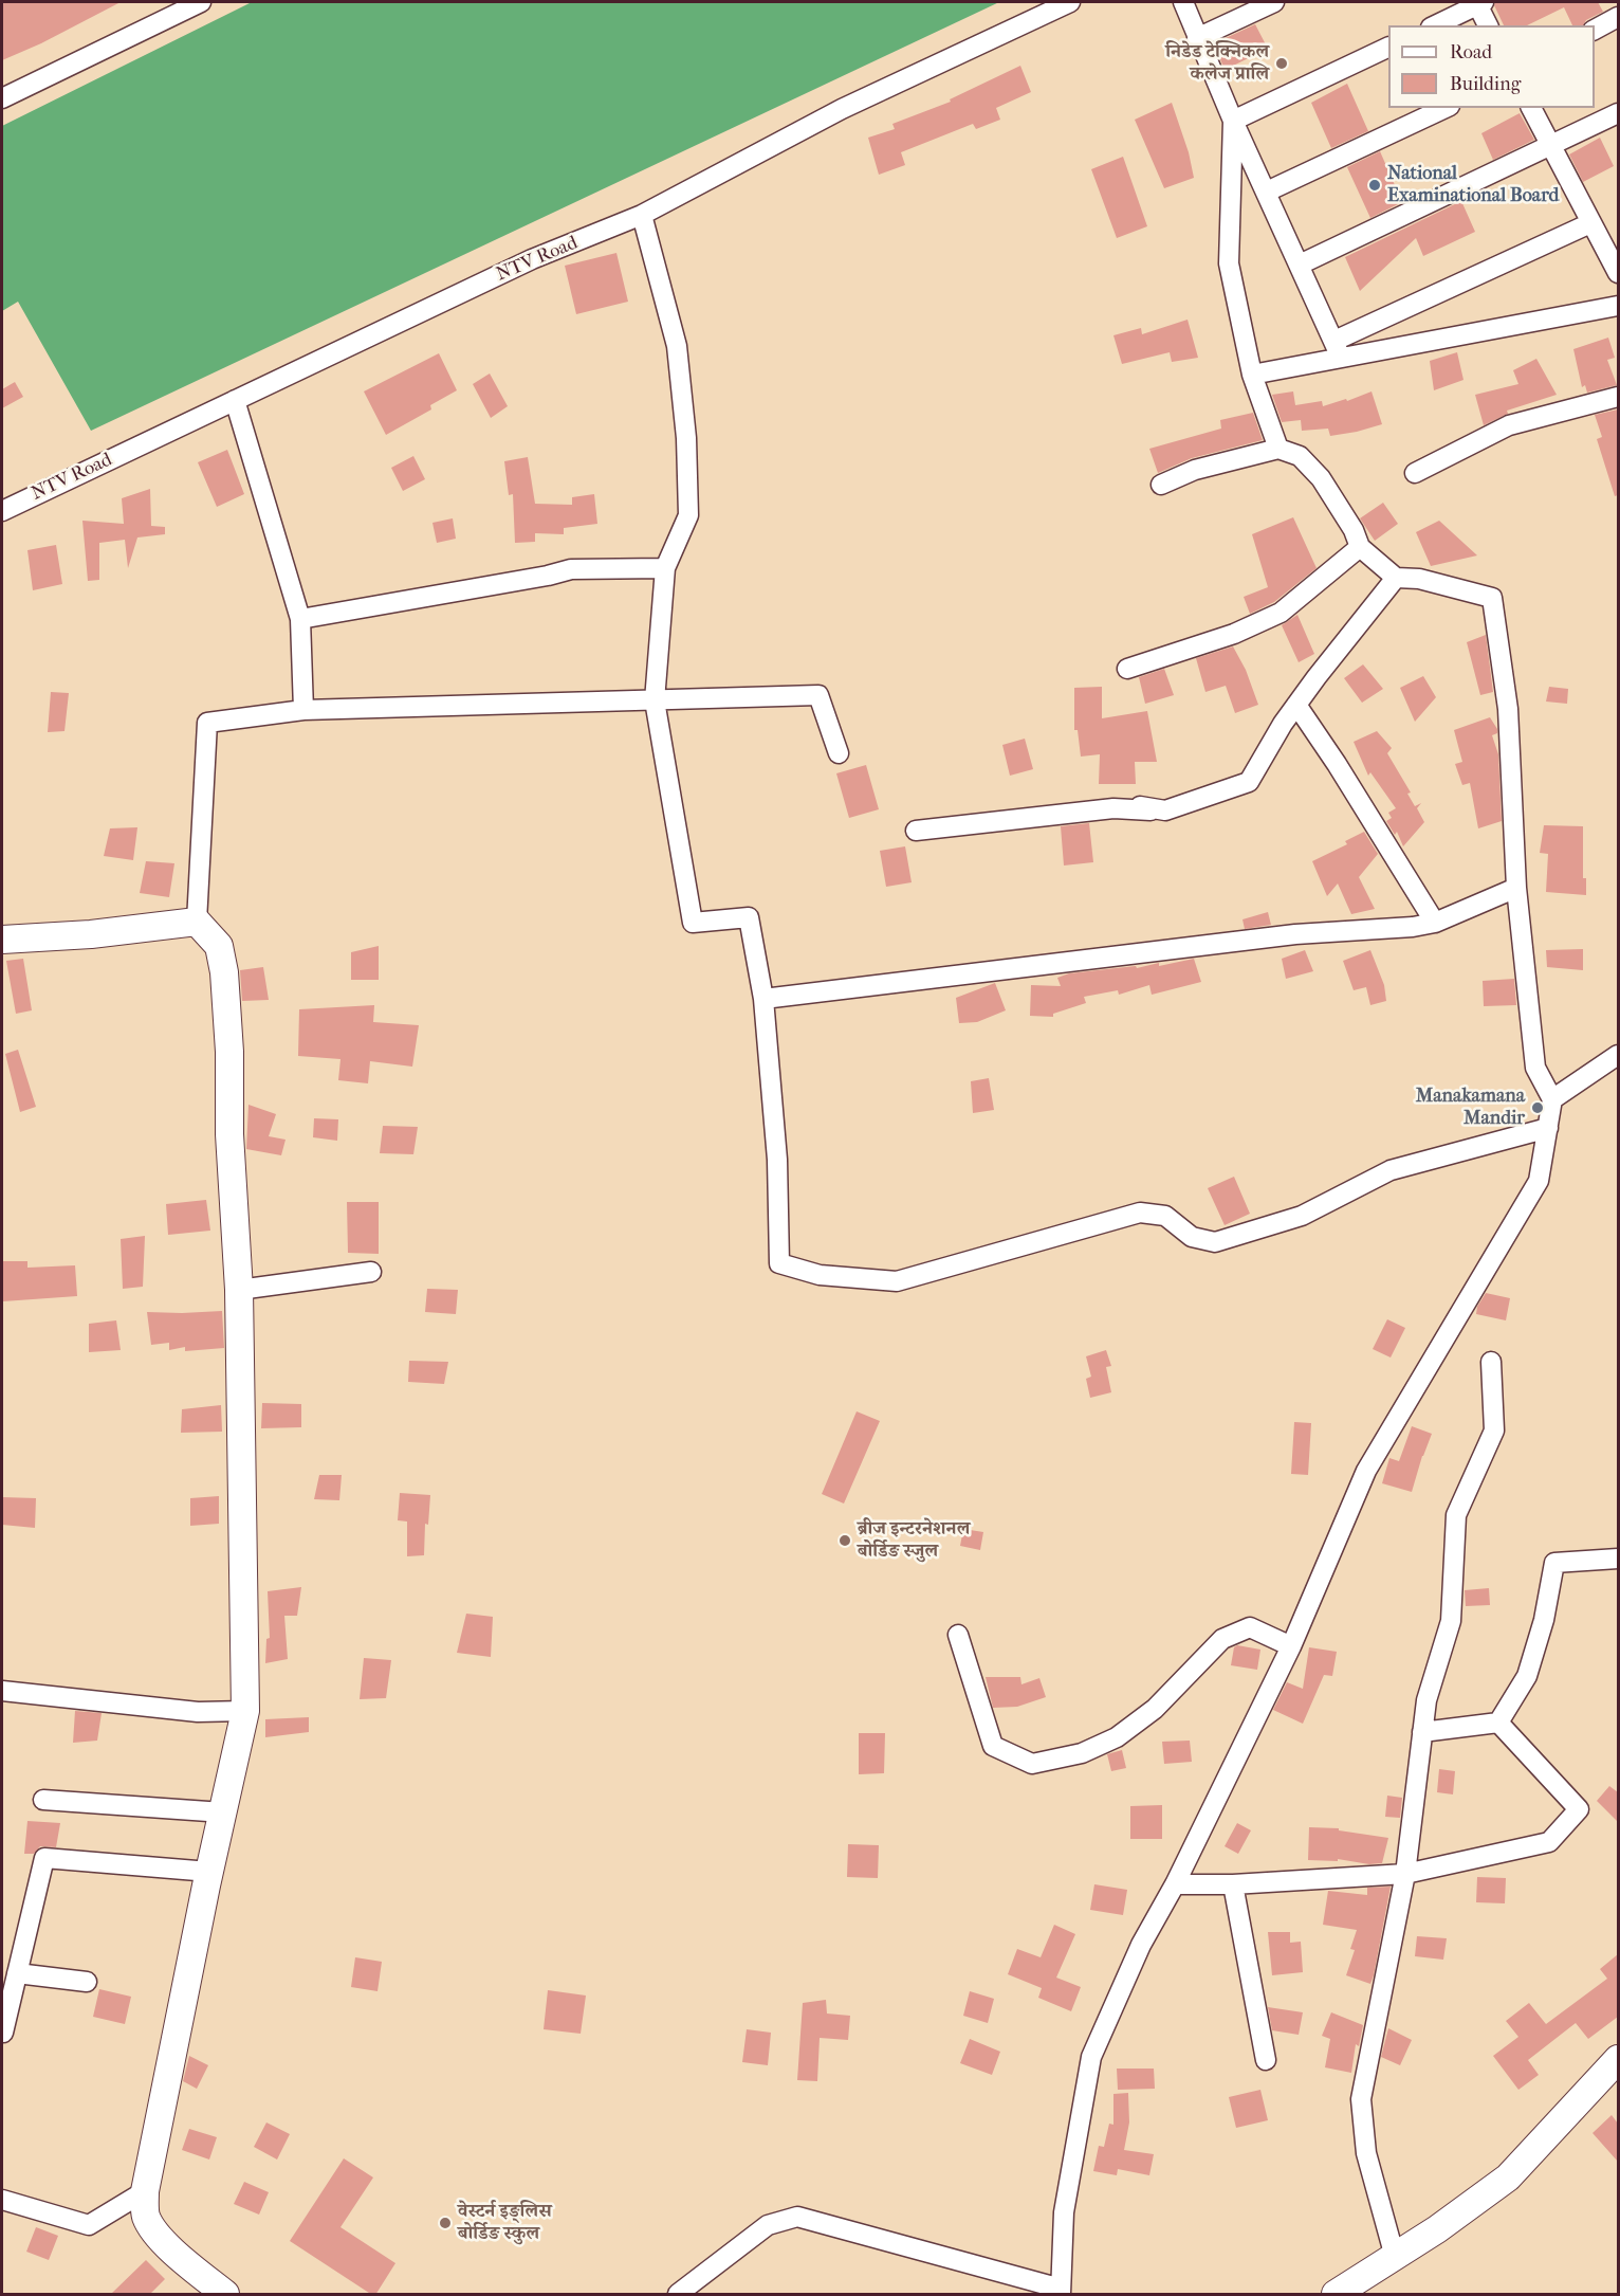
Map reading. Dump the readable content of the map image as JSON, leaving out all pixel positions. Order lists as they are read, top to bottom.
{
  "streets": {
    "street": ["NTV Road"]
  },
  "places": [
    "निडेड टेक्निकल कलेज प्रालि",
    "National Examinational Board",
    "Manakamana Mandir",
    "ब्रीज इन्टरनेशनल बोर्डिङ स्जुल",
    "वेस्टर्न इङ्लिस बोर्डिङ स्कुल"
  ],
  "legend": ["Road", "Building"]
}
